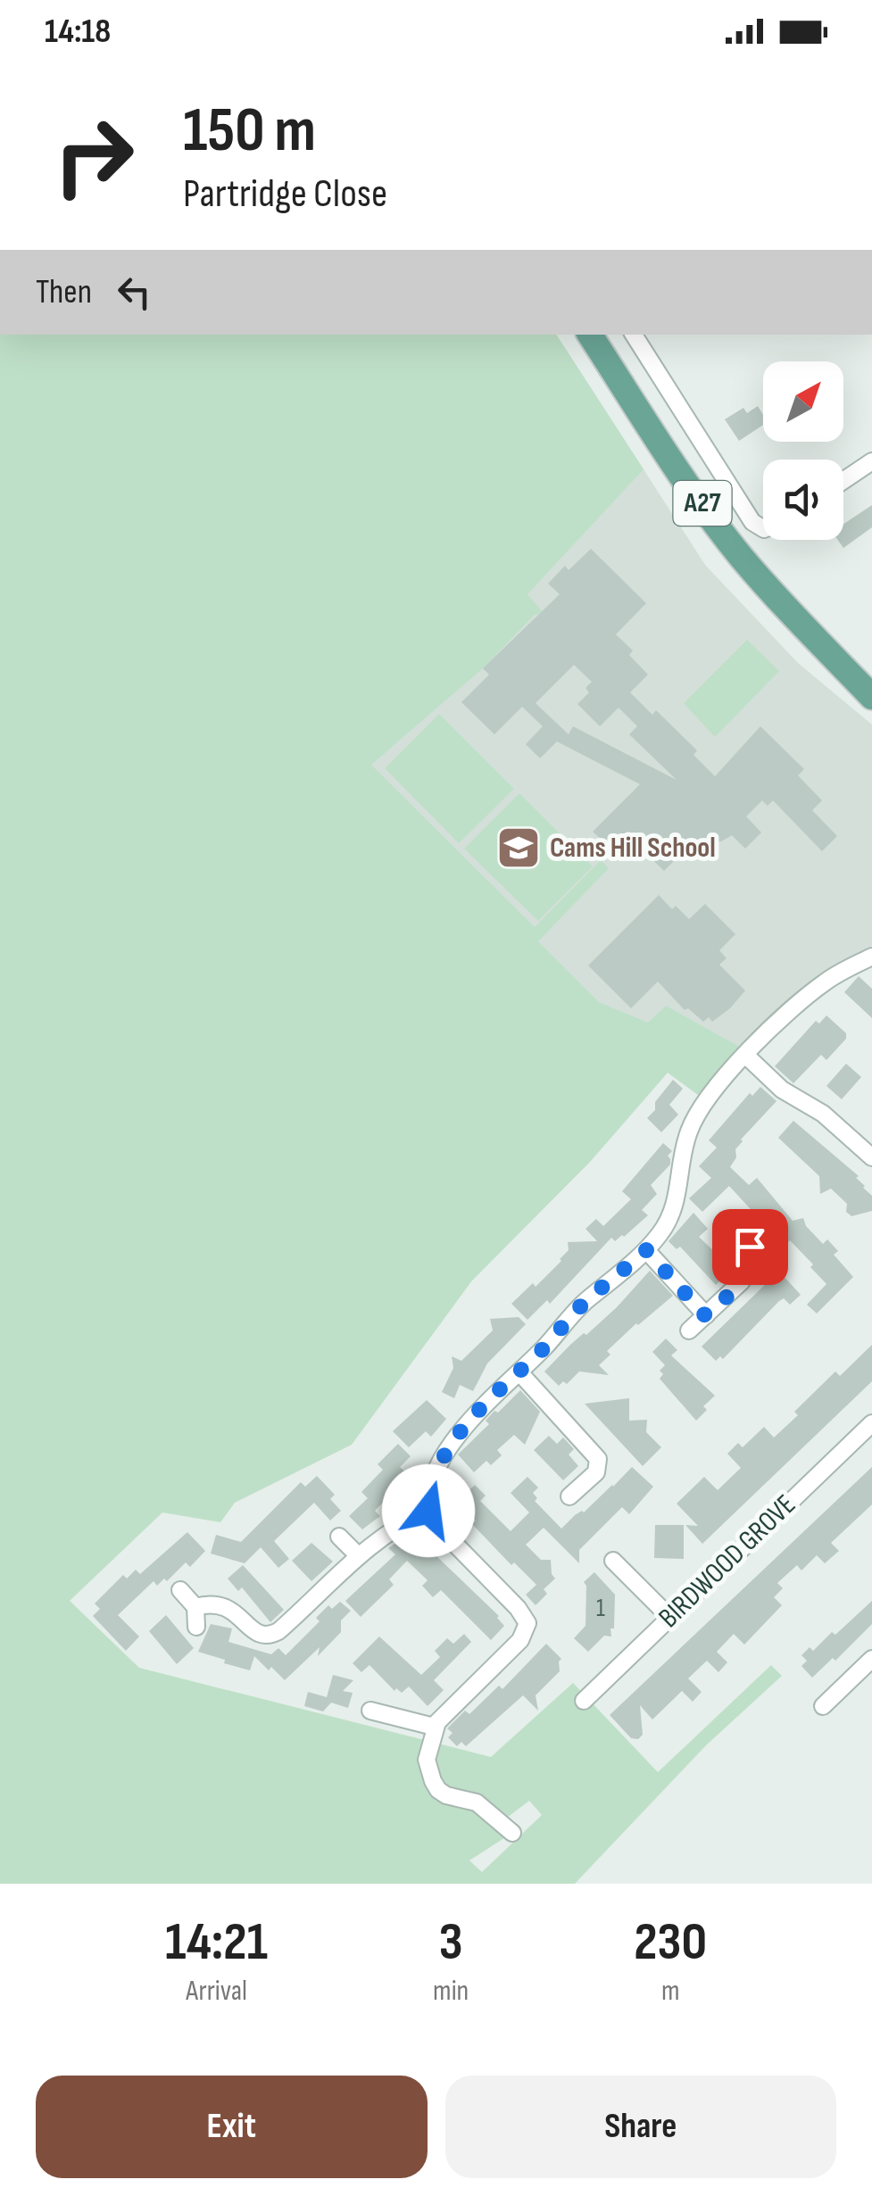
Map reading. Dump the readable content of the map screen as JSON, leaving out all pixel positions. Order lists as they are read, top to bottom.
{
  "streets": {
    "main road": ["A27"],
    "street": ["BIRDWOOD GROVE"]
  },
  "places": {
    "school or university": ["Cams Hill School"]
  },
  "house_numbers": ["1"],
  "north": "top right",
  "page": {
    "status": "14:18",
    "turn": ["150 m", "Partridge Close"],
    "then": "Then",
    "eta": [
      "14:21",
      "Arrival",
      "3",
      "min",
      "230",
      "m"
    ],
    "buttons": ["Exit", "Share"]
  }
}
